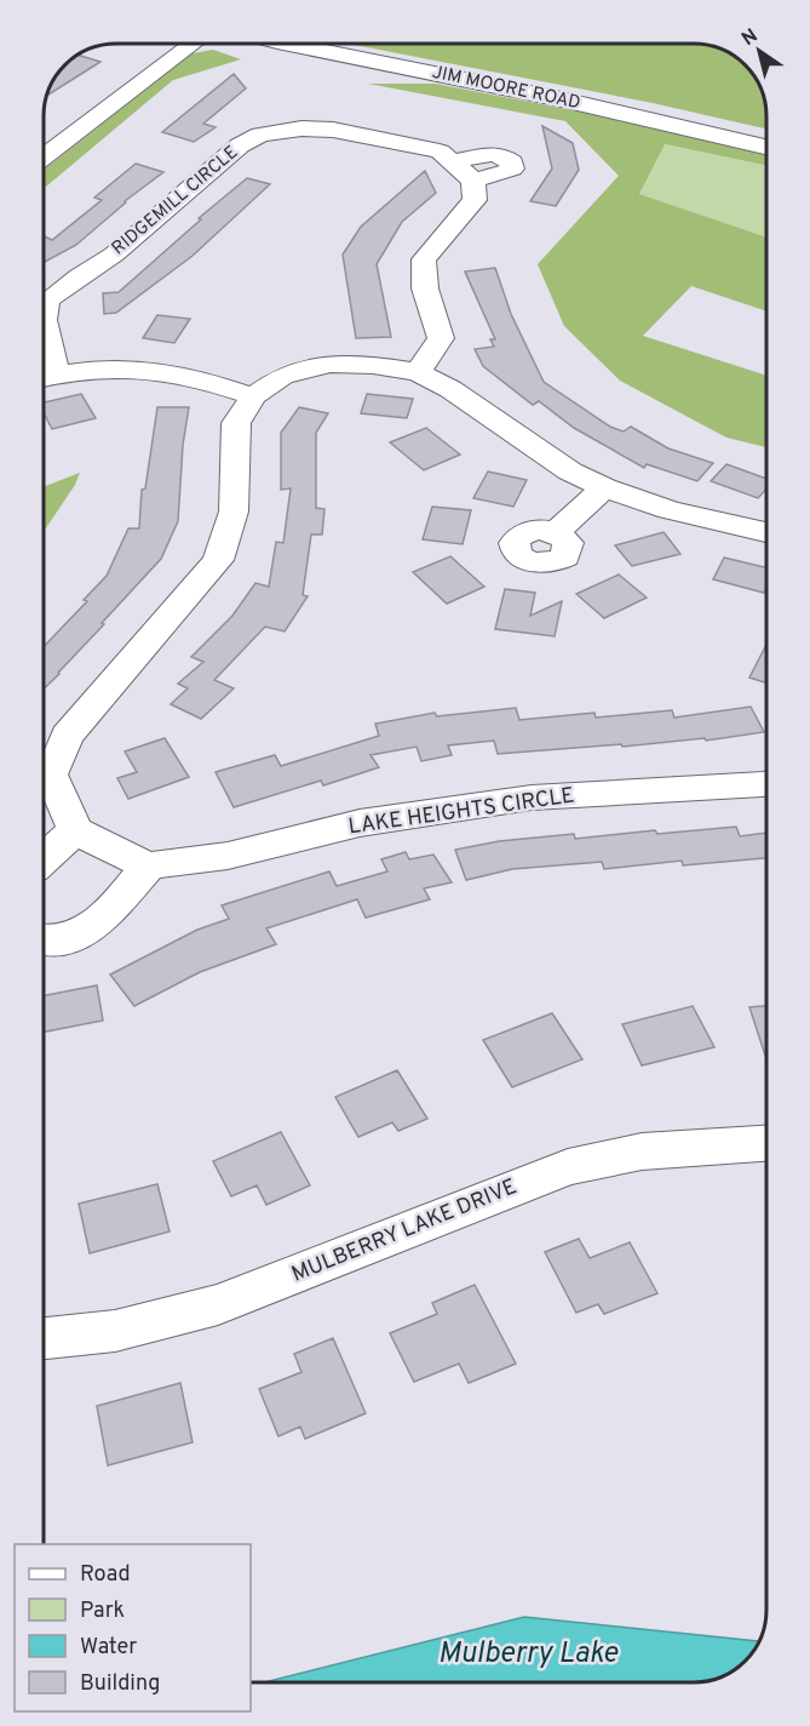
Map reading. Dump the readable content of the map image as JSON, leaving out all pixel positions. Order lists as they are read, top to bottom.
{
  "streets": {
    "street": [
      "JIM MOORE ROAD",
      "RIDGEMILL CIRCLE",
      "LAKE HEIGHTS CIRCLE",
      "MULBERRY LAKE DRIVE"
    ]
  },
  "water": ["Mulberry Lake"],
  "legend": [
    "Road",
    "Park",
    "Water",
    "Building"
  ],
  "north": "top left"
}
